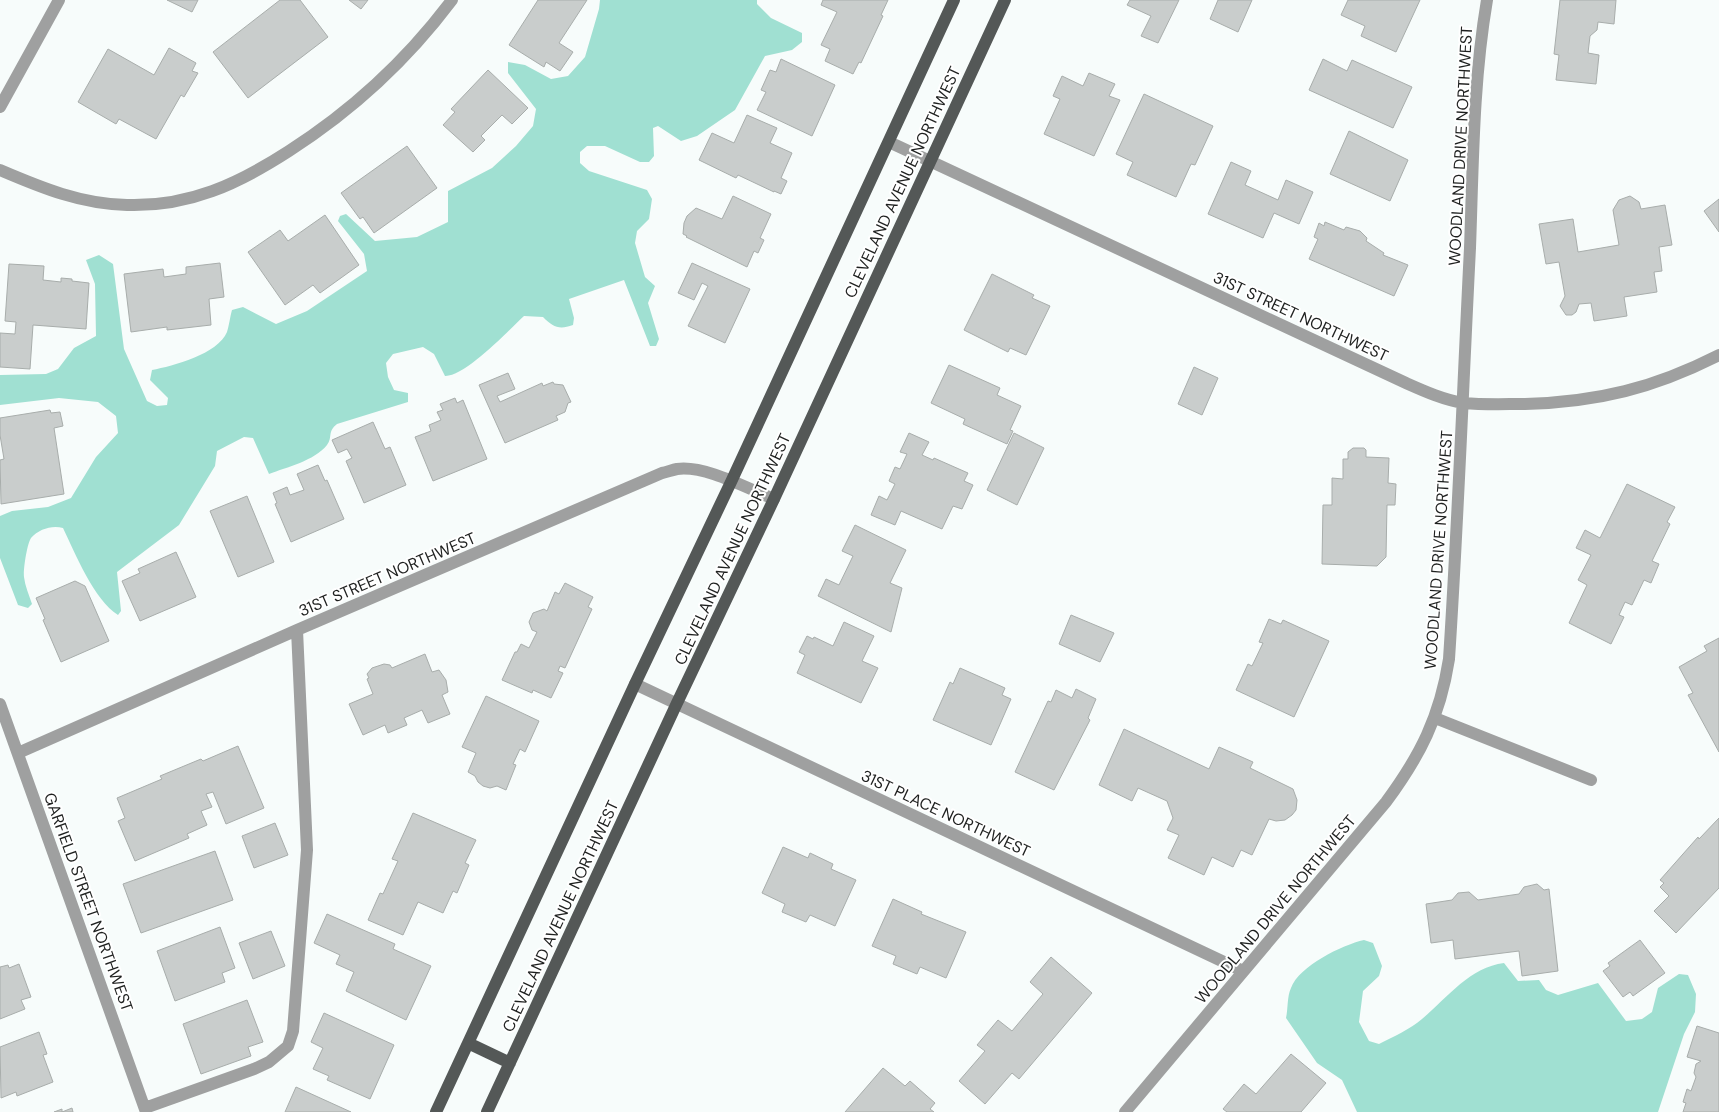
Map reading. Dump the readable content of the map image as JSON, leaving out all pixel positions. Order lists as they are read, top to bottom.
{
  "streets": {
    "main road": ["CLEVELAND AVENUE NORTHWEST"],
    "street": [
      "WOODLAND DRIVE NORTHWEST",
      "31ST STREET NORTHWEST",
      "31ST PLACE NORTHWEST",
      "GARFIELD STREET NORTHWEST"
    ]
  },
  "crossings": [
    ["WOODLAND DRIVE NORTHWEST", "31ST STREET NORTHWEST"],
    ["WOODLAND DRIVE NORTHWEST", "31ST PLACE NORTHWEST"],
    ["CLEVELAND AVENUE NORTHWEST", "31ST STREET NORTHWEST"],
    ["CLEVELAND AVENUE NORTHWEST", "31ST PLACE NORTHWEST"],
    ["31ST STREET NORTHWEST", "GARFIELD STREET NORTHWEST"]
  ]
}
